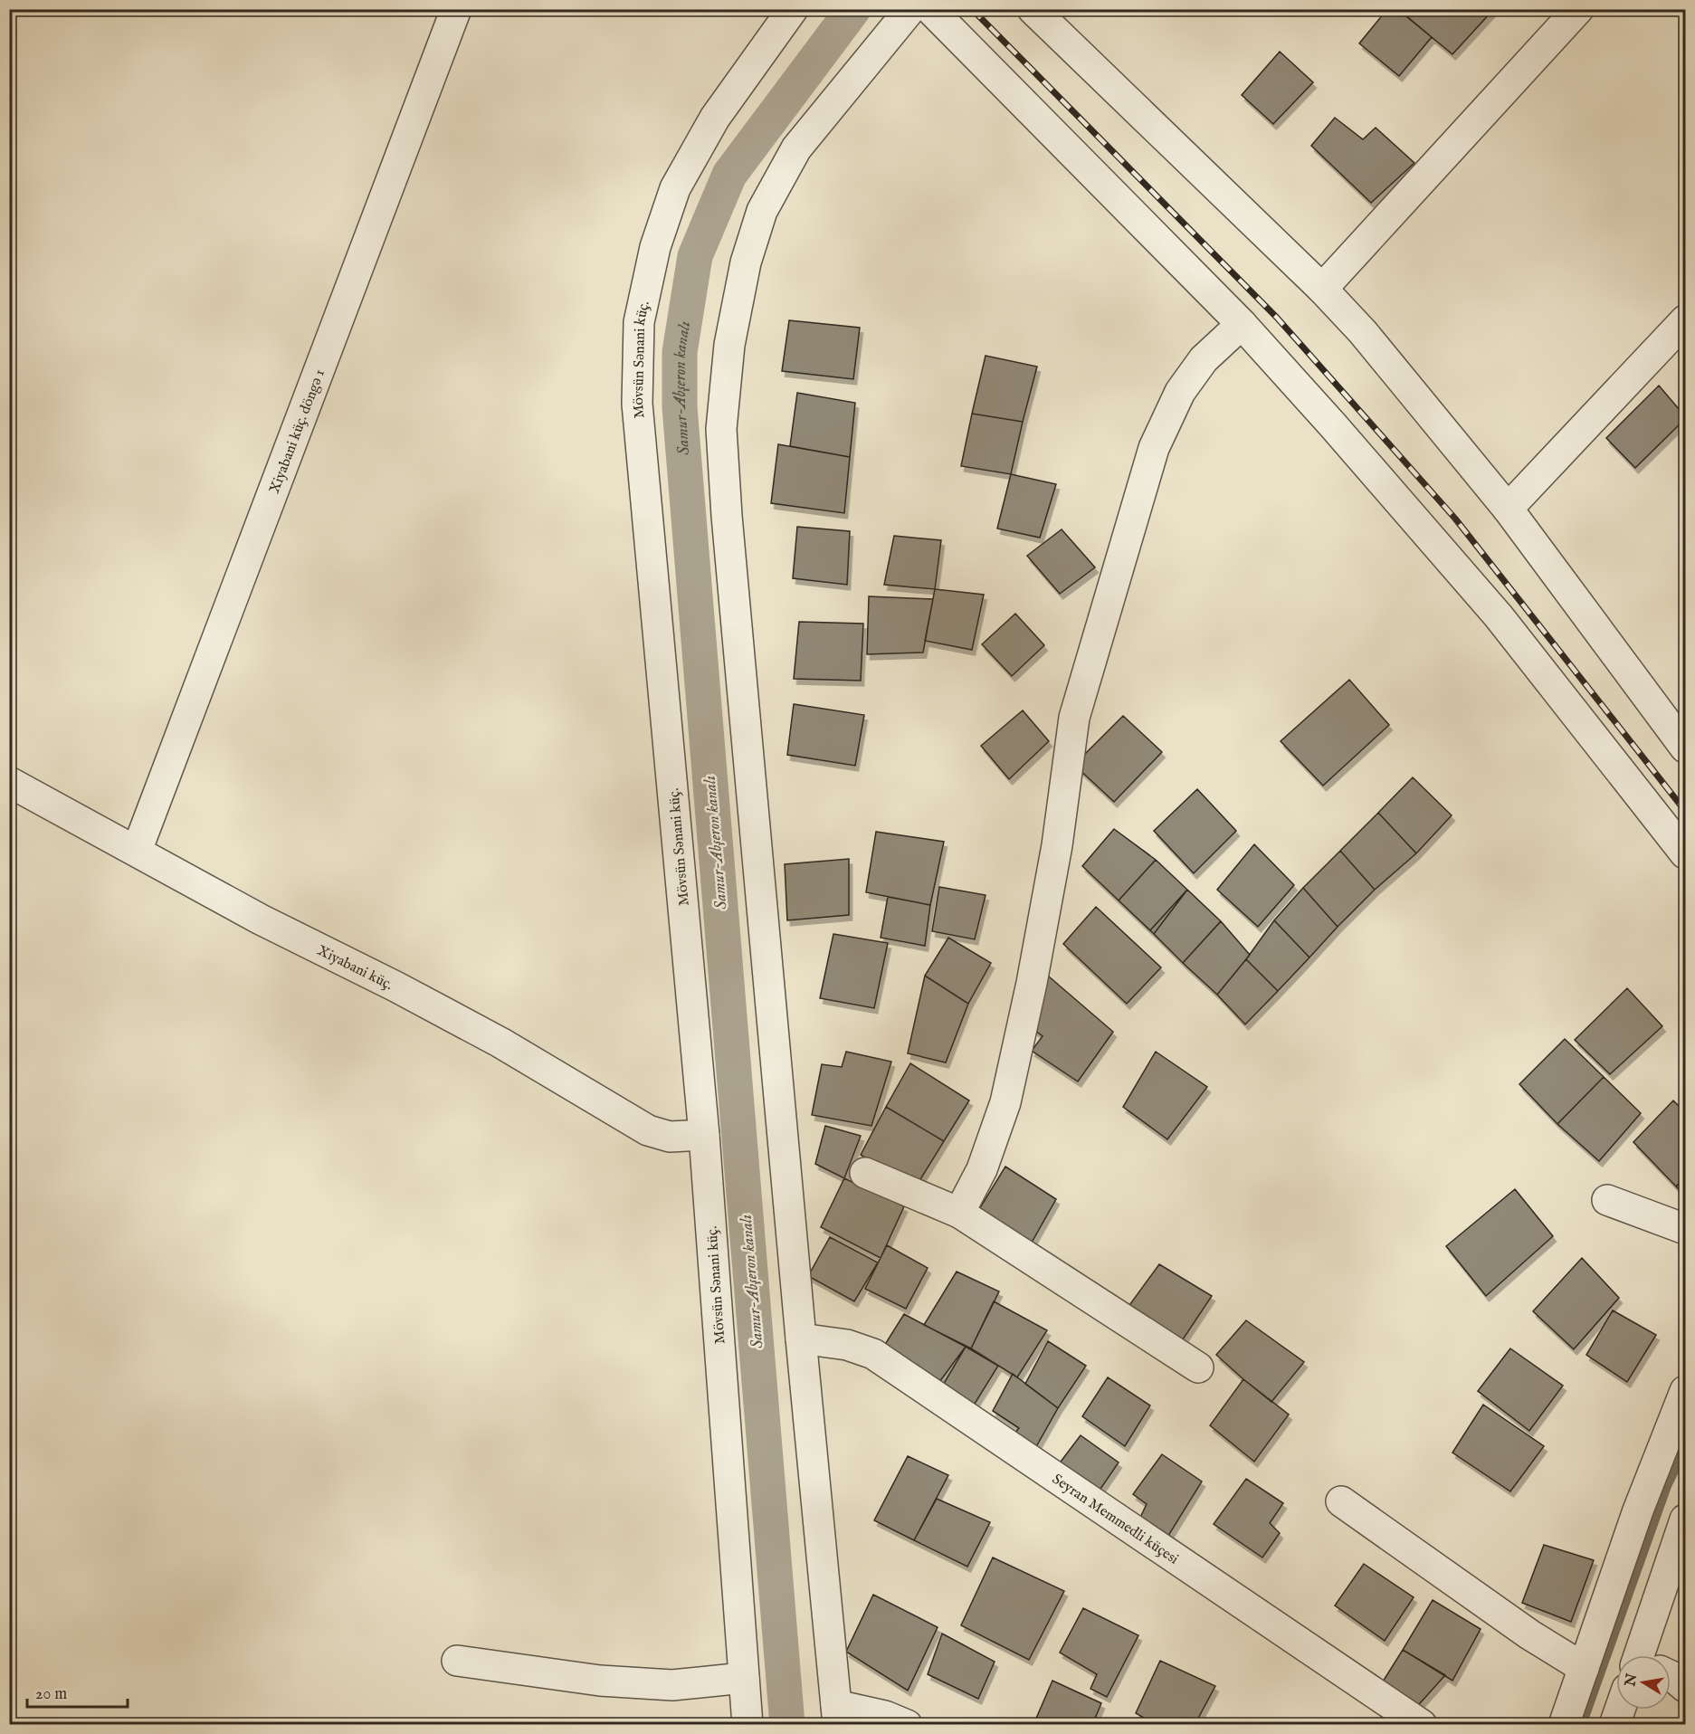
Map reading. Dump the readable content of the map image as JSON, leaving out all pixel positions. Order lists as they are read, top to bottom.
{
  "streets": {
    "street": [
      "Mövsün Sənani küç.",
      "Xiyabani küç. döngə 1",
      "Xiyabani küç.",
      "Seyran Memmedli küçesi"
    ]
  },
  "crossings": [
    ["Mövsün Sənani küç.", "Xiyabani küç."],
    ["Xiyabani küç. döngə 1", "Xiyabani küç."]
  ],
  "water": ["Samur-Abşeron kanalı"],
  "scale_bar": "20 m",
  "north": "left"
}
